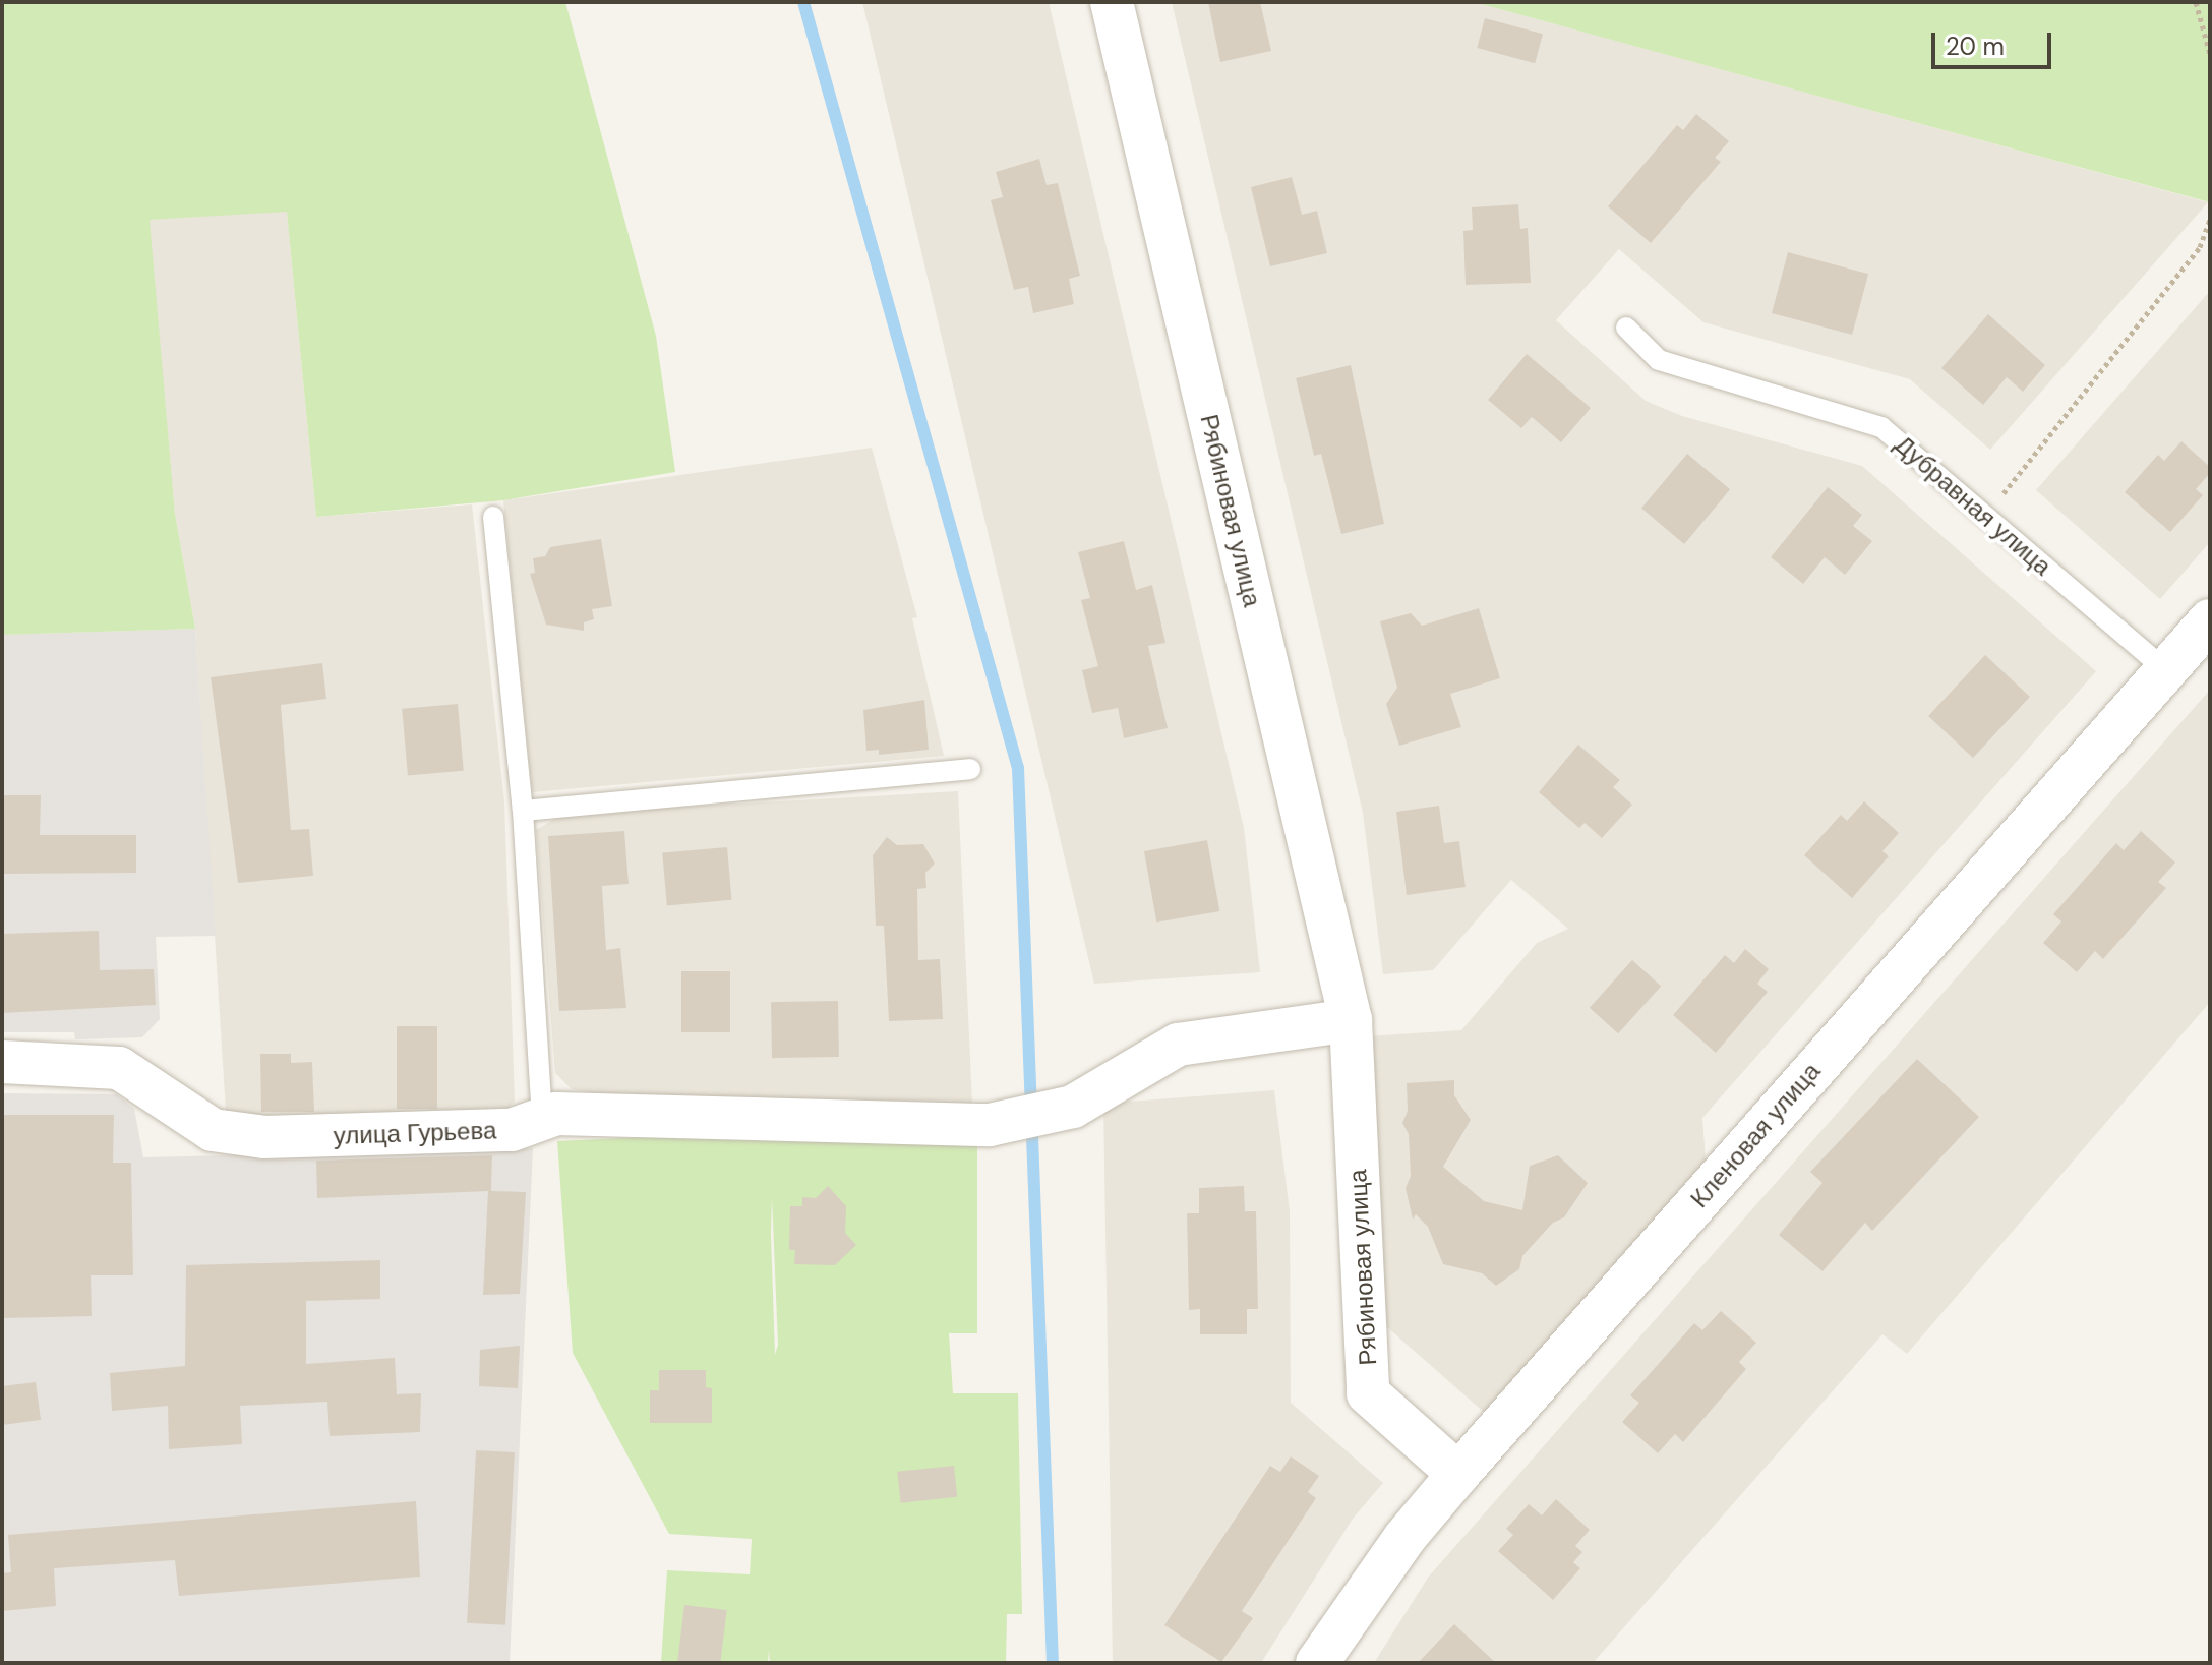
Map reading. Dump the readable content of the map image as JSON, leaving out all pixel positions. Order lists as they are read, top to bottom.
{
  "streets": {
    "street": ["Рябиновая улица", "улица Гурьева", "Кленовая улица"],
    "lane": ["Дубравная улица"]
  },
  "crossings": [
    ["Дубравная улица", "Кленовая улица"],
    ["Рябиновая улица", "улица Гурьева"],
    ["Рябиновая улица", "Кленовая улица"]
  ],
  "scale_bar": "20 m"
}
